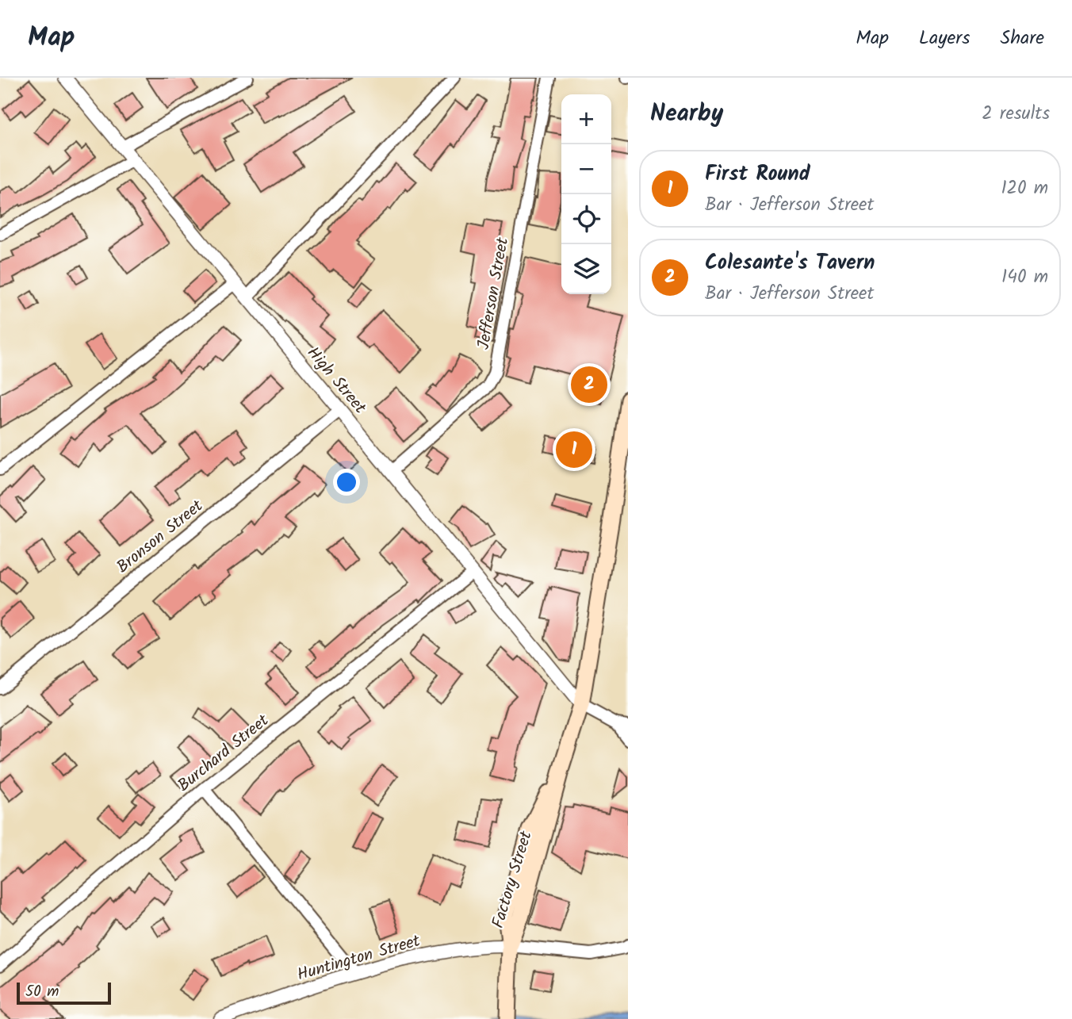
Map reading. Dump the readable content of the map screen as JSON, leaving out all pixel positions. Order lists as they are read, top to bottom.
{
  "streets": {
    "main road": ["Factory Street"],
    "street": [
      "Jefferson Street",
      "High Street",
      "Bronson Street",
      "Burchard Street",
      "Huntington Street"
    ]
  },
  "crossings": [
    ["Jefferson Street", "High Street"],
    ["High Street", "Bronson Street"],
    ["High Street", "Burchard Street"],
    ["High Street", "Factory Street"],
    ["Factory Street", "Huntington Street"]
  ],
  "scale_bar": "50 m",
  "page": {
    "header": "Map",
    "nav": ["Map", "Layers", "Share"],
    "heading": ["Nearby", "2 results"],
    "map_buttons": ["+", "−"],
    "list": [
      {
        "mark": "1",
        "name": "First Round",
        "note": "Bar · Jefferson Street",
        "value": "120 m"
      },
      {
        "mark": "2",
        "name": "Colesante's Tavern",
        "note": "Bar · Jefferson Street",
        "value": "140 m"
      }
    ],
    "pins": ["2", "1"],
    "scale": "50 m"
  }
}
